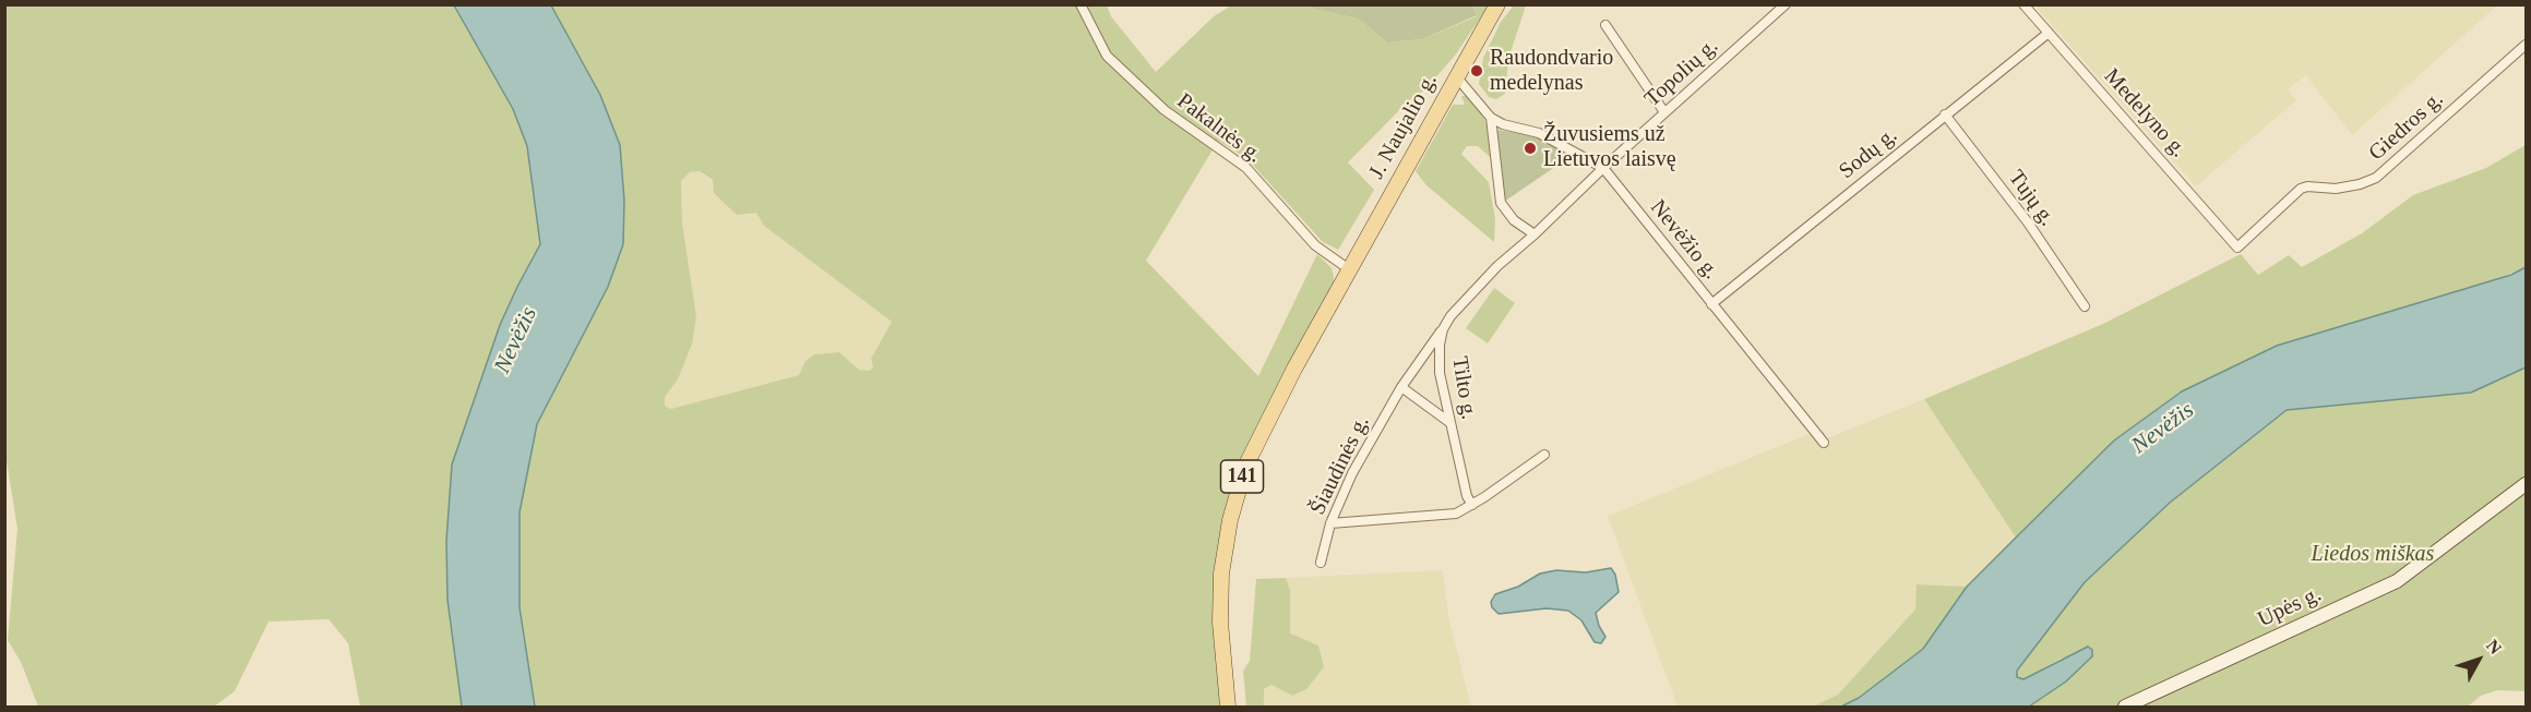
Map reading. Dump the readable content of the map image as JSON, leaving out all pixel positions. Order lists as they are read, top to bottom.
{
  "streets": {
    "main road": ["J. Naujalio g.", "141", "Upės g."],
    "street": [
      "Topolių g.",
      "Medelyno g.",
      "Giedros g.",
      "Pakalnės g.",
      "Sodų g.",
      "Tujų g.",
      "Nevėžio g.",
      "Tilto g.",
      "Šiaudinės g."
    ]
  },
  "crossings": [
    ["Topolių g.", "Nevėžio g."],
    ["Topolių g.", "Tilto g."],
    ["Medelyno g.", "Giedros g."],
    ["Medelyno g.", "Sodų g."],
    ["J. Naujalio g.", "Pakalnės g."],
    ["J. Naujalio g.", "141"],
    ["Pakalnės g.", "141"],
    ["Sodų g.", "Tujų g."],
    ["Sodų g.", "Nevėžio g."],
    ["Nevėžio g.", "Tilto g."],
    ["Tilto g.", "Šiaudinės g."]
  ],
  "water": ["Nevėžis"],
  "parks": ["Liedos miškas"],
  "places": ["Raudondvario medelynas", "Žuvusiems už Lietuvos laisvę"],
  "north": "top right"
}
